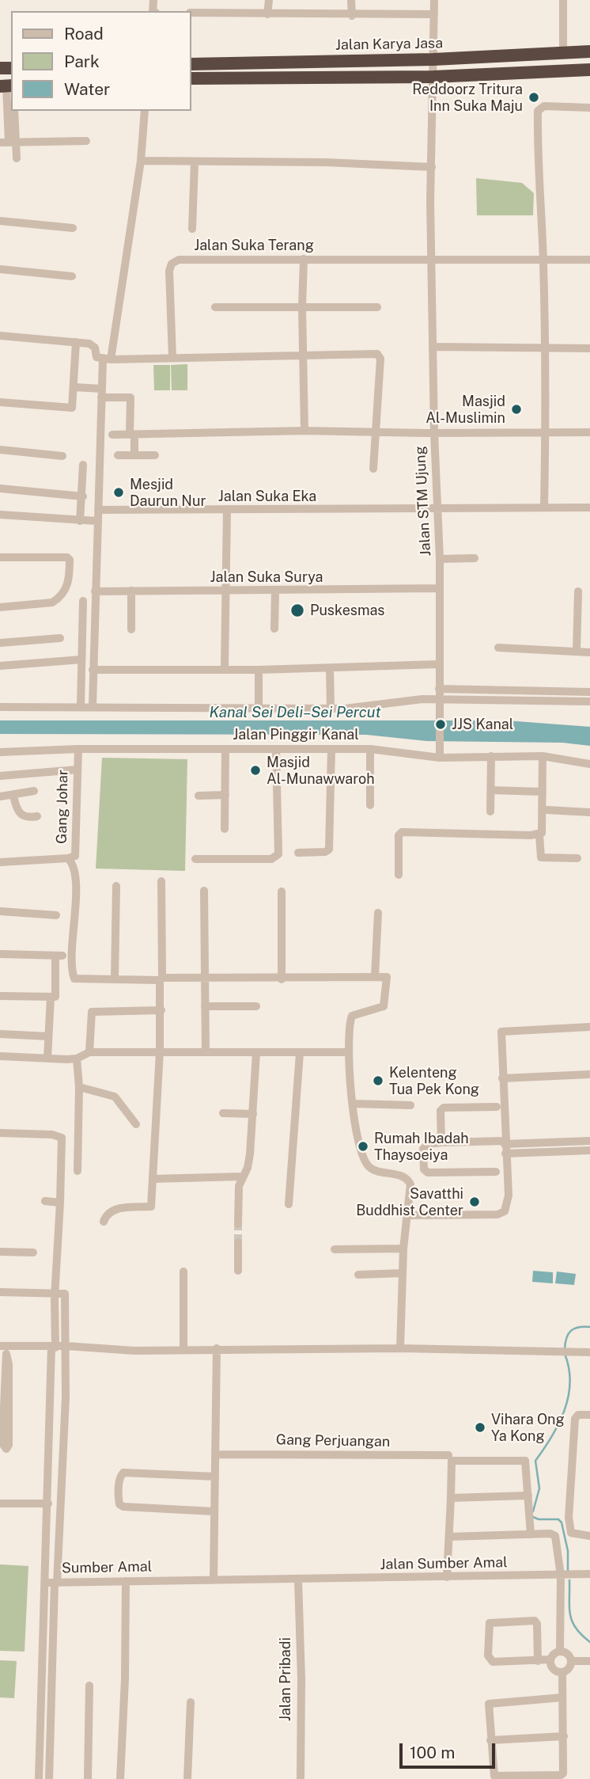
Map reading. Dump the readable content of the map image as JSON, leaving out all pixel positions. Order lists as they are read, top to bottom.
{
  "streets": {
    "highway": ["Jalan Karya Jasa"],
    "street": [
      "Jalan Suka Terang",
      "Jalan Suka Eka",
      "Jalan STM Ujung",
      "Jalan Suka Surya",
      "Jalan Pinggir Kanal",
      "Gang Johar",
      "Gang Perjuangan",
      "Jalan Sumber Amal",
      "Sumber Amal",
      "Jalan Pribadi"
    ]
  },
  "crossings": [
    ["Jalan Karya Jasa", "Jalan STM Ujung"],
    ["Jalan Suka Terang", "Jalan STM Ujung"],
    ["Jalan Suka Eka", "Jalan STM Ujung"],
    ["Jalan STM Ujung", "Jalan Suka Surya"],
    ["Jalan STM Ujung", "Jalan Pinggir Kanal"],
    ["Jalan Pinggir Kanal", "Gang Johar"],
    ["Jalan Sumber Amal", "Sumber Amal"],
    ["Jalan Sumber Amal", "Jalan Pribadi"],
    ["Sumber Amal", "Jalan Pribadi"]
  ],
  "water": ["Kanal Sei Deli–Sei Percut"],
  "places": [
    "Reddoorz Tritura Inn Suka Maju",
    "Masjid Al-Muslimin",
    "Mesjid Daurun Nur",
    "Puskesmas",
    "JJS Kanal",
    "Masjid Al-Munawwaroh",
    "Kelenteng Tua Pek Kong",
    "Rumah Ibadah Thaysoeiya",
    "Savatthi Buddhist Center",
    "Vihara Ong Ya Kong"
  ],
  "legend": ["Road", "Park", "Water"],
  "scale_bar": "100 m"
}
